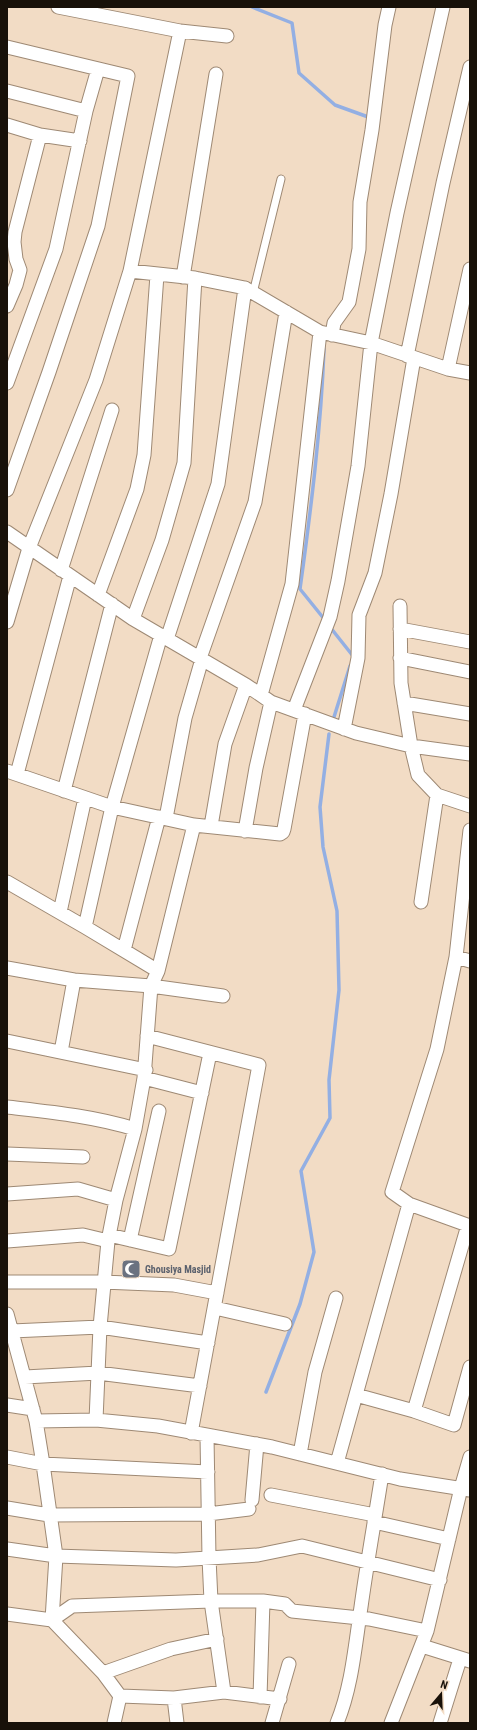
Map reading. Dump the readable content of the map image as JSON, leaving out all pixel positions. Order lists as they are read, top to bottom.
{
  "places": {
    "mosque": ["Ghousiya Masjid"]
  },
  "north": "top"
}
